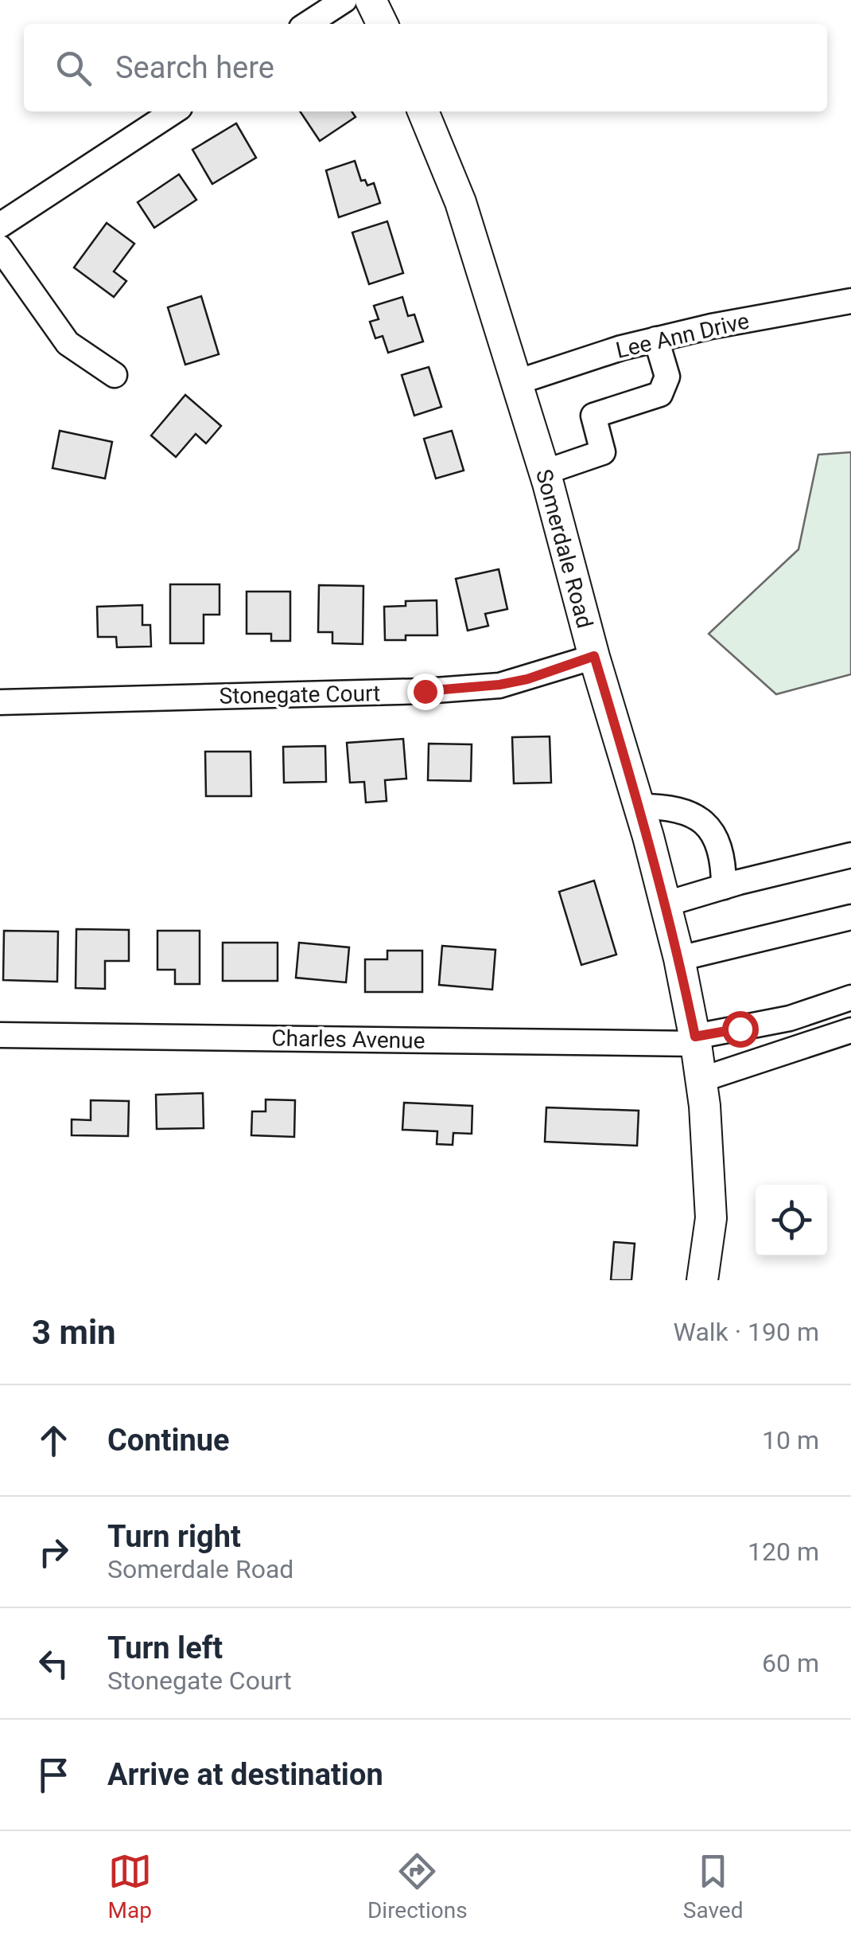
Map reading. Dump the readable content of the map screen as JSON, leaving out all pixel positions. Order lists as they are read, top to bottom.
{
  "streets": {
    "main road": ["Somerdale Road"],
    "street": ["Lee Ann Drive", "Stonegate Court", "Charles Avenue"]
  },
  "crossings": [
    ["Lee Ann Drive", "Somerdale Road"],
    ["Somerdale Road", "Stonegate Court"],
    ["Somerdale Road", "Charles Avenue"]
  ],
  "page": {
    "search": "Search here",
    "heading": ["3 min", "Walk · 190 m"],
    "list": [
      ["Continue", "10 m"],
      ["Turn right", "Somerdale Road", "120 m"],
      ["Turn left", "Stonegate Court", "60 m"],
      "Arrive at destination"
    ],
    "nav": ["Map", "Directions", "Saved"]
  }
}
